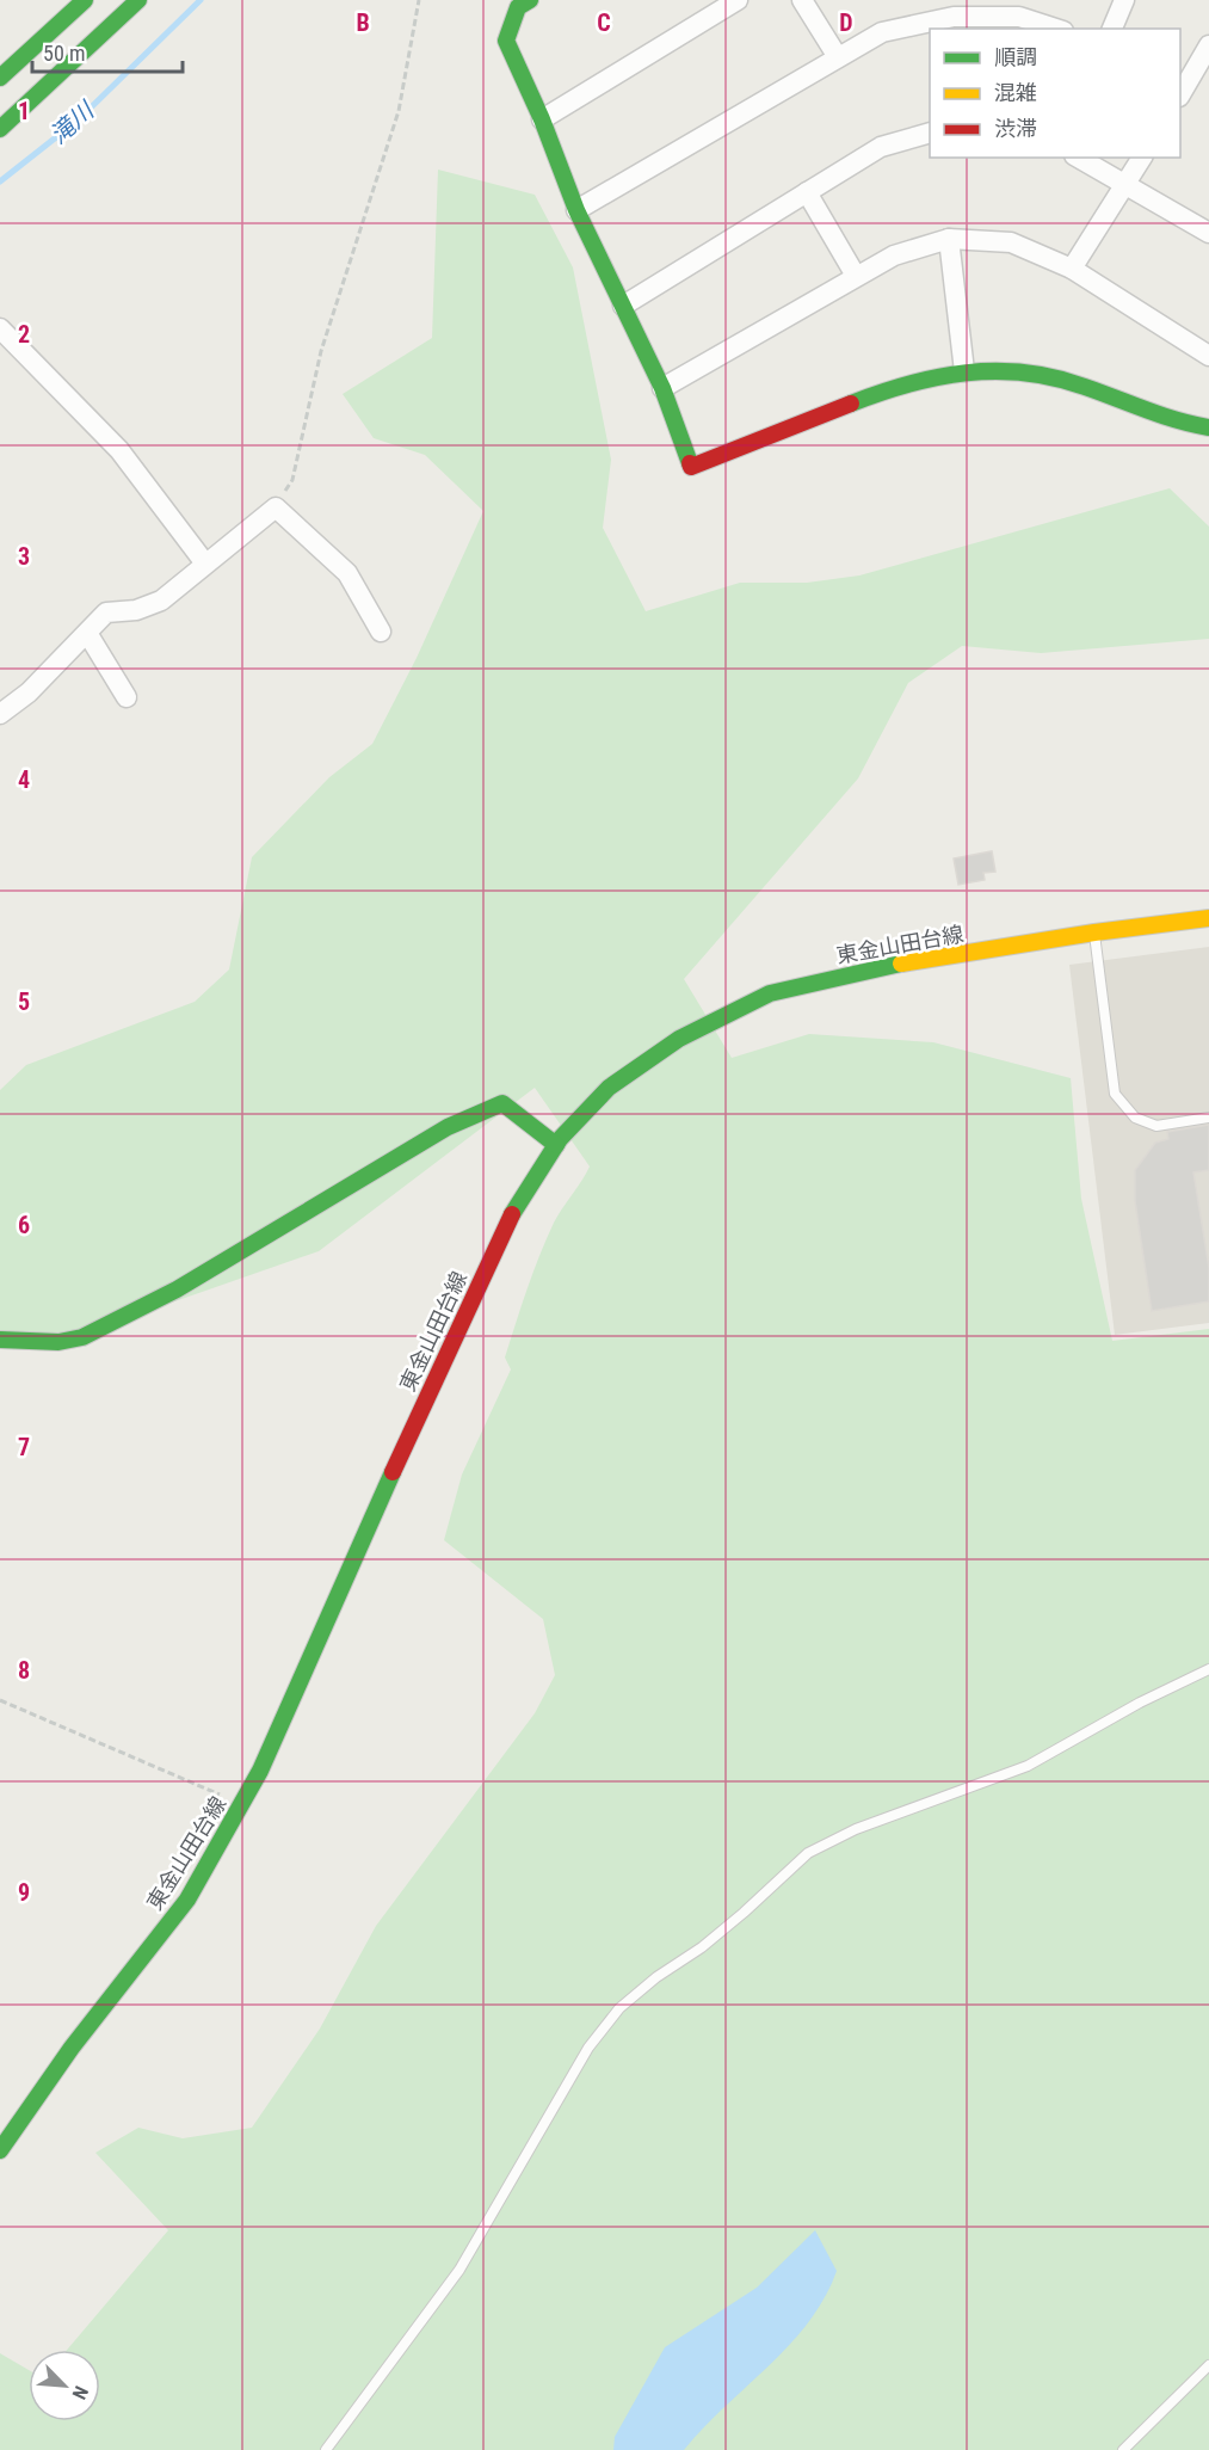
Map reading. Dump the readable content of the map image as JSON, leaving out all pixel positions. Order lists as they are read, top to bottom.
{
  "streets": {
    "main road": ["東金山田台線"]
  },
  "water": ["滝川"],
  "legend": ["順調", "混雑", "渋滞"],
  "scale_bar": "50 m",
  "north": "bottom right",
  "grid": {
    "columns": ["B", "C", "D"],
    "rows": [
      "1",
      "2",
      "3",
      "4",
      "5",
      "6",
      "7",
      "8",
      "9"
    ]
  }
}
